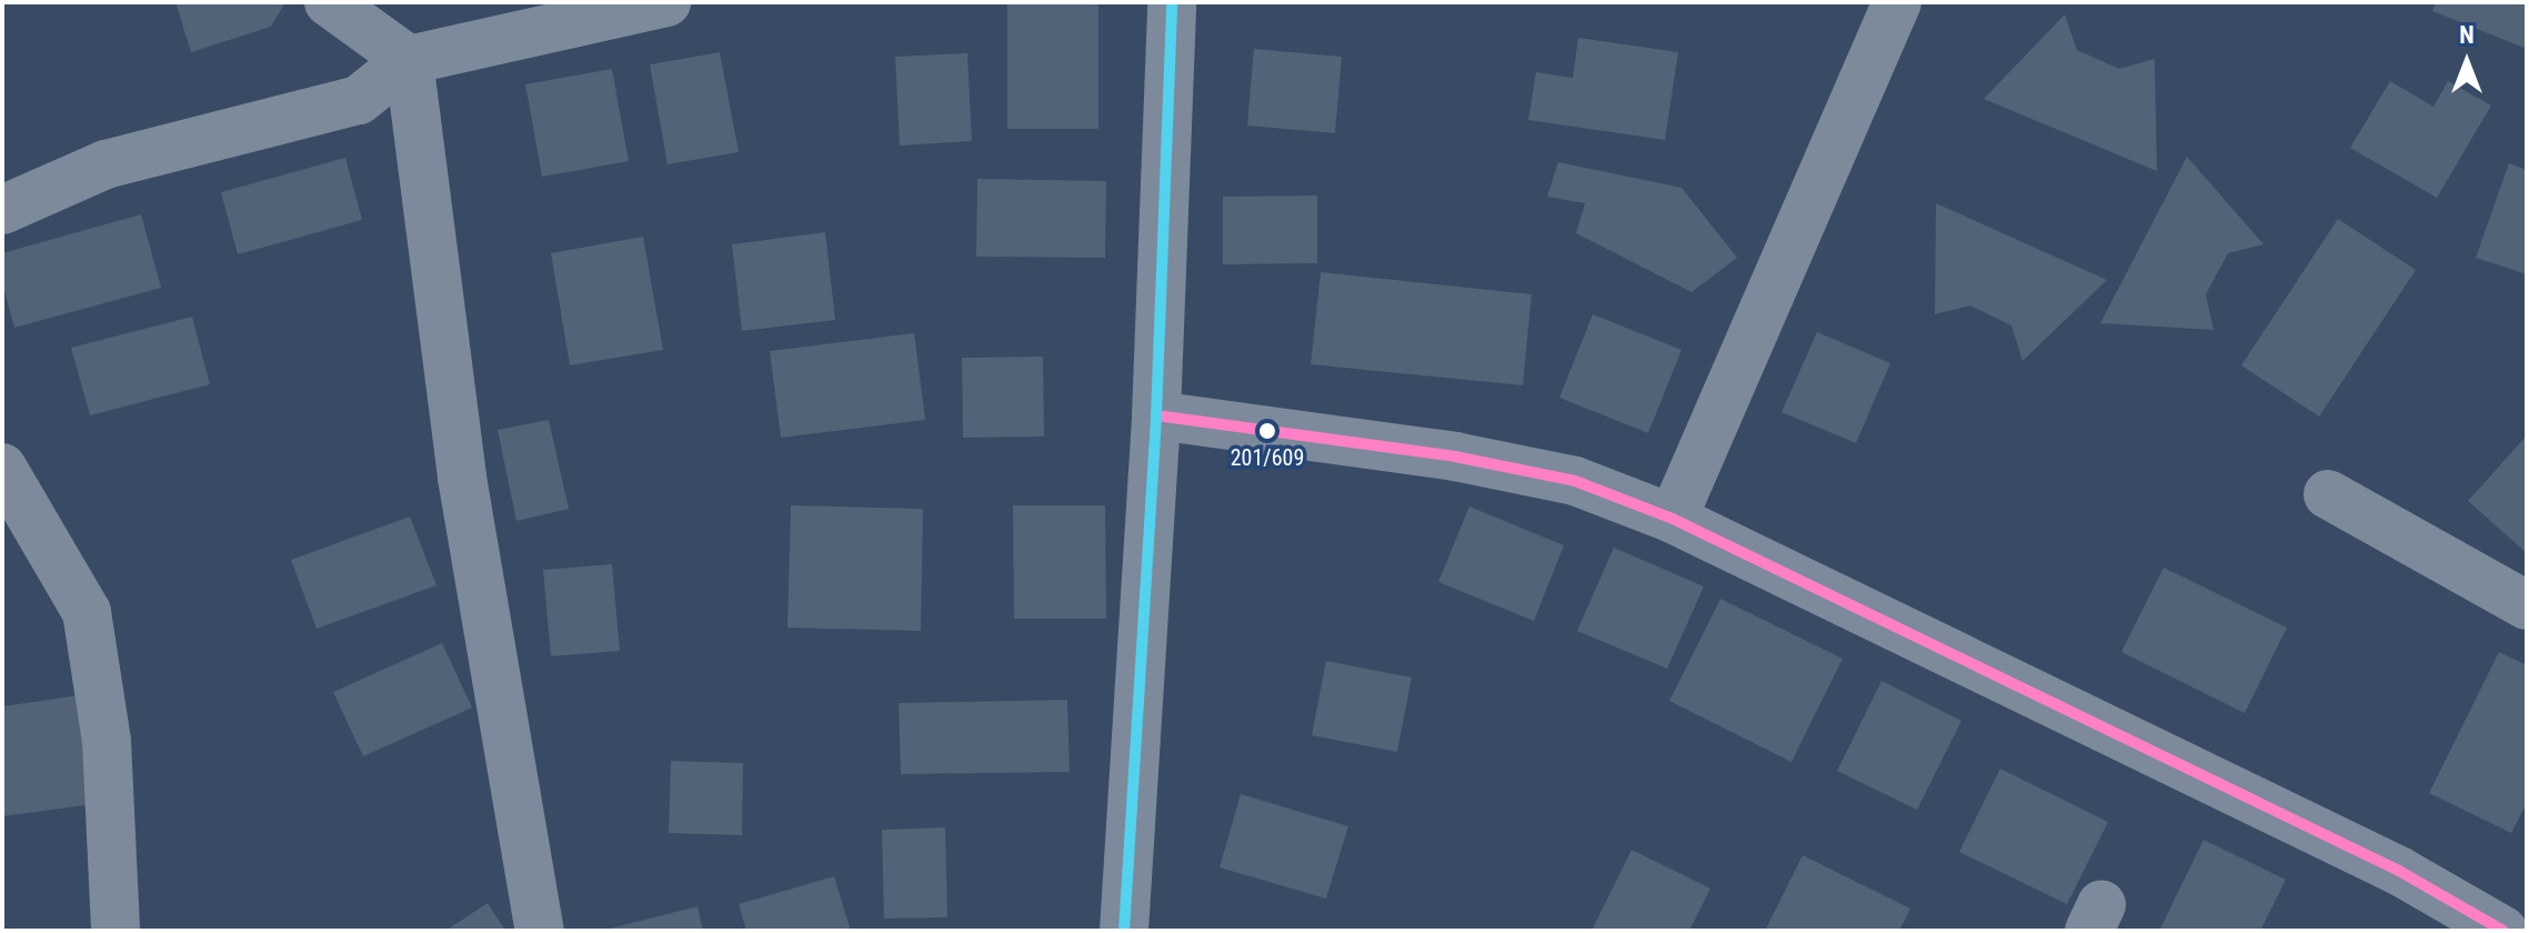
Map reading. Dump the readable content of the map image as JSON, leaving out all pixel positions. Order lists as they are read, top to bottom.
{
  "places": ["201/609"],
  "north": "top"
}
